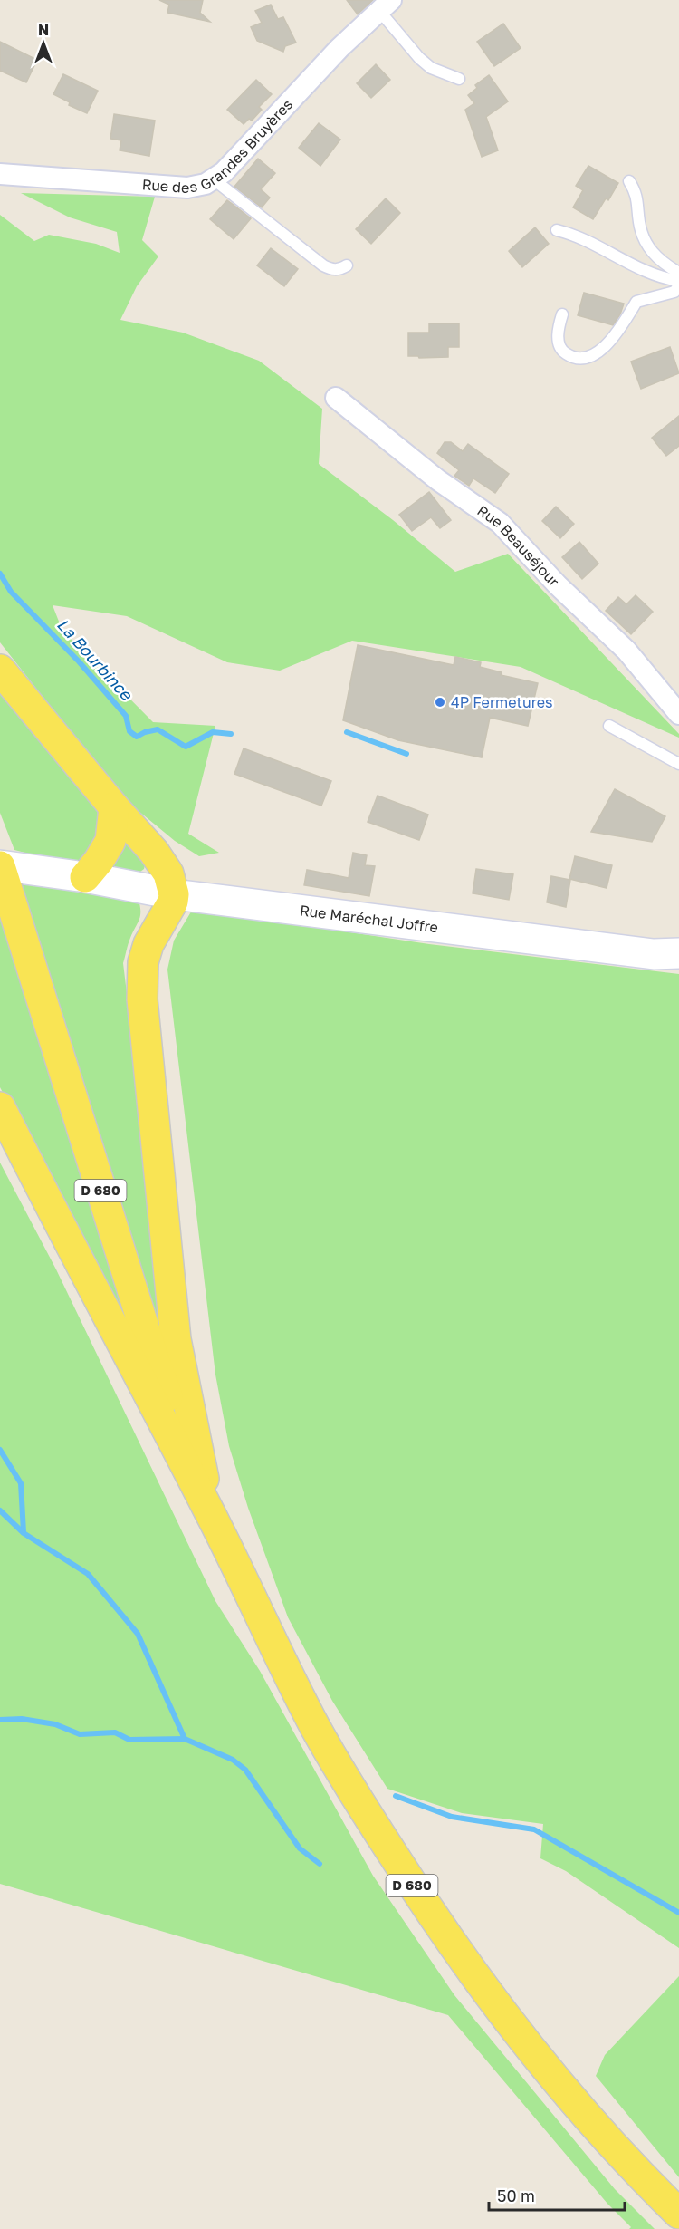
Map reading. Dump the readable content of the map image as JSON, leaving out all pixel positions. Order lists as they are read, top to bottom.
{
  "streets": {
    "main road": ["Rue Maréchal Joffre", "D 680"],
    "street": ["Rue des Grandes Bruyères", "Rue Beauséjour"]
  },
  "crossings": [
    ["Rue Maréchal Joffre", "D 680"]
  ],
  "water": ["La Bourbince"],
  "places": ["4P Fermetures"],
  "scale_bar": "50 m",
  "north": "top"
}
